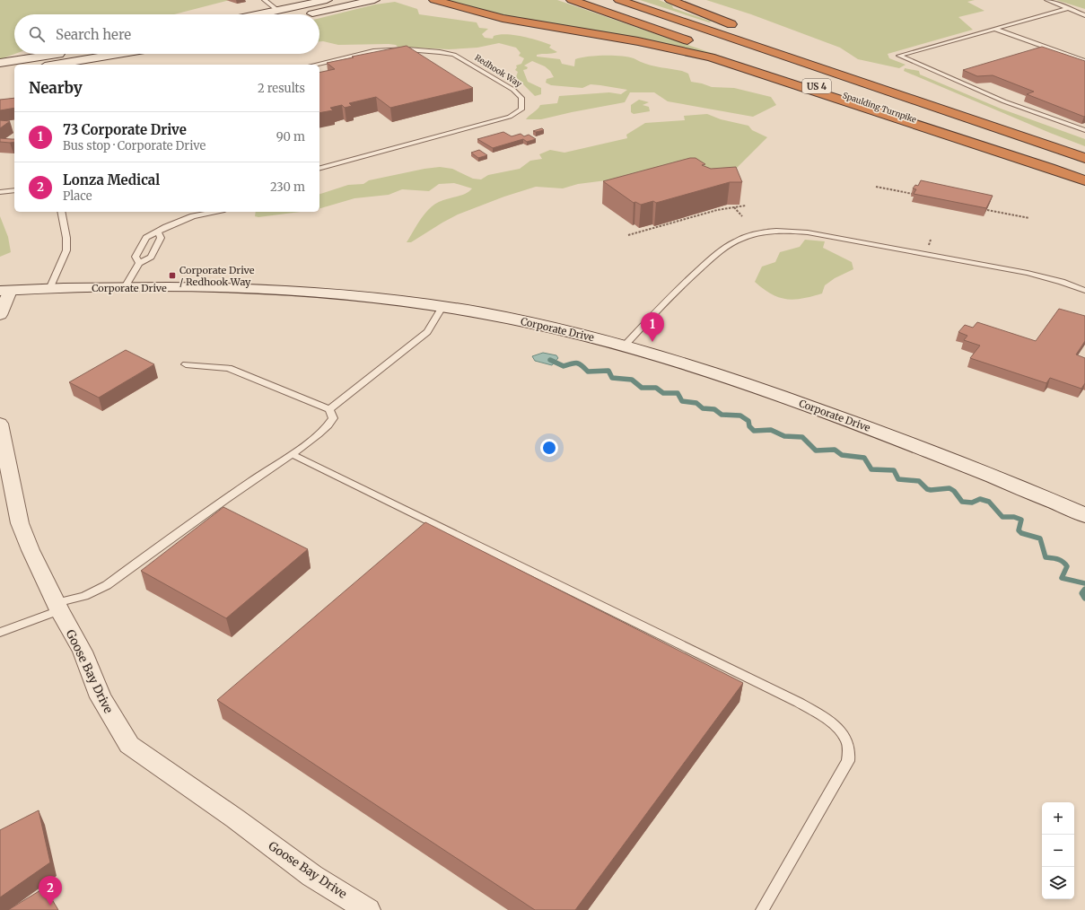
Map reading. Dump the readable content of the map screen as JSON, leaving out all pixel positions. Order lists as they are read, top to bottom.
{
  "streets": {
    "highway": ["US 4", "Spaulding Turnpike"],
    "street": ["Corporate Drive", "Goose Bay Drive"],
    "lane": ["Redhook Way"]
  },
  "places": {
    "transit": ["Corporate Drive / Redhook Way"]
  },
  "page": {
    "search": "Search here",
    "heading": ["Nearby", "2 results"],
    "list": [
      {
        "mark": "1",
        "name": "73 Corporate Drive",
        "note": "Bus stop · Corporate Drive",
        "value": "90 m"
      },
      {
        "mark": "2",
        "name": "Lonza Medical",
        "note": "Place",
        "value": "230 m"
      }
    ],
    "pins": ["1", "2"],
    "map_buttons": ["+", "−"]
  }
}
